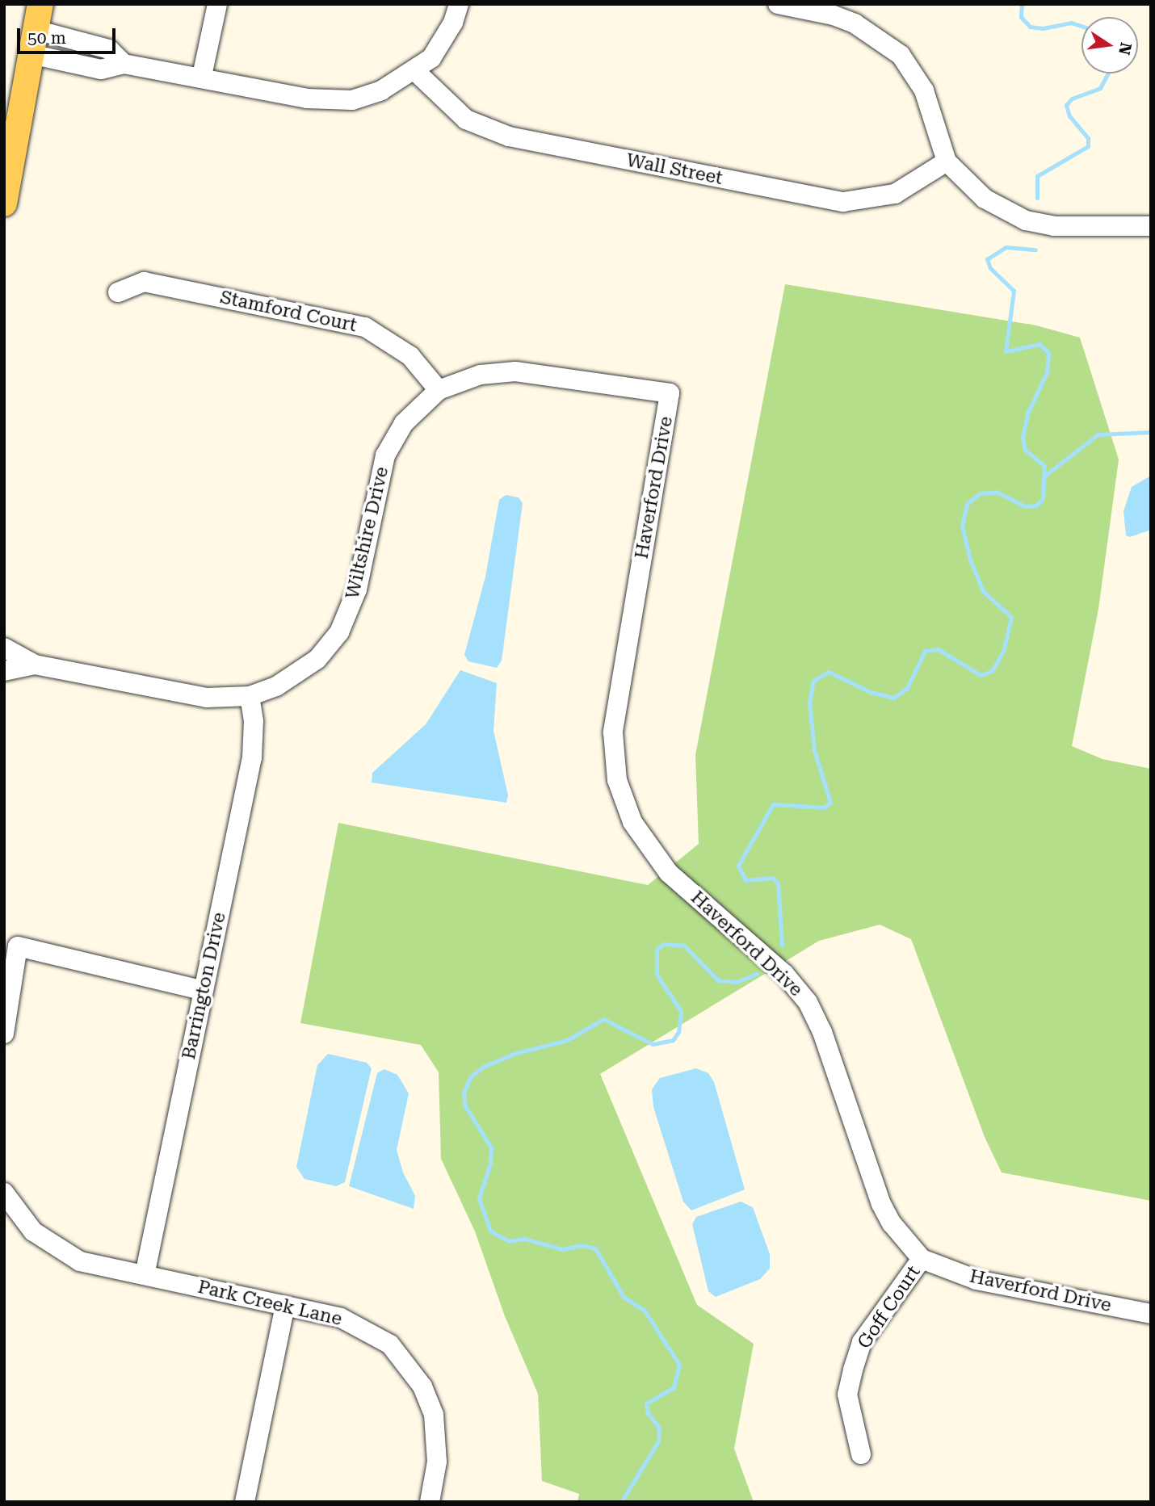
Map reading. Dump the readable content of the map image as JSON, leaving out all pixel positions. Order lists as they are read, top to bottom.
{
  "streets": {
    "street": [
      "Wall Street",
      "Stamford Court",
      "Haverford Drive",
      "Wiltshire Drive",
      "Barrington Drive",
      "Park Creek Lane",
      "Goff Court"
    ]
  },
  "crossings": [
    ["Stamford Court", "Wiltshire Drive"],
    ["Haverford Drive", "Wiltshire Drive"],
    ["Haverford Drive", "Goff Court"],
    ["Wiltshire Drive", "Barrington Drive"],
    ["Barrington Drive", "Park Creek Lane"]
  ],
  "scale_bar": "50 m",
  "north": "right"
}
